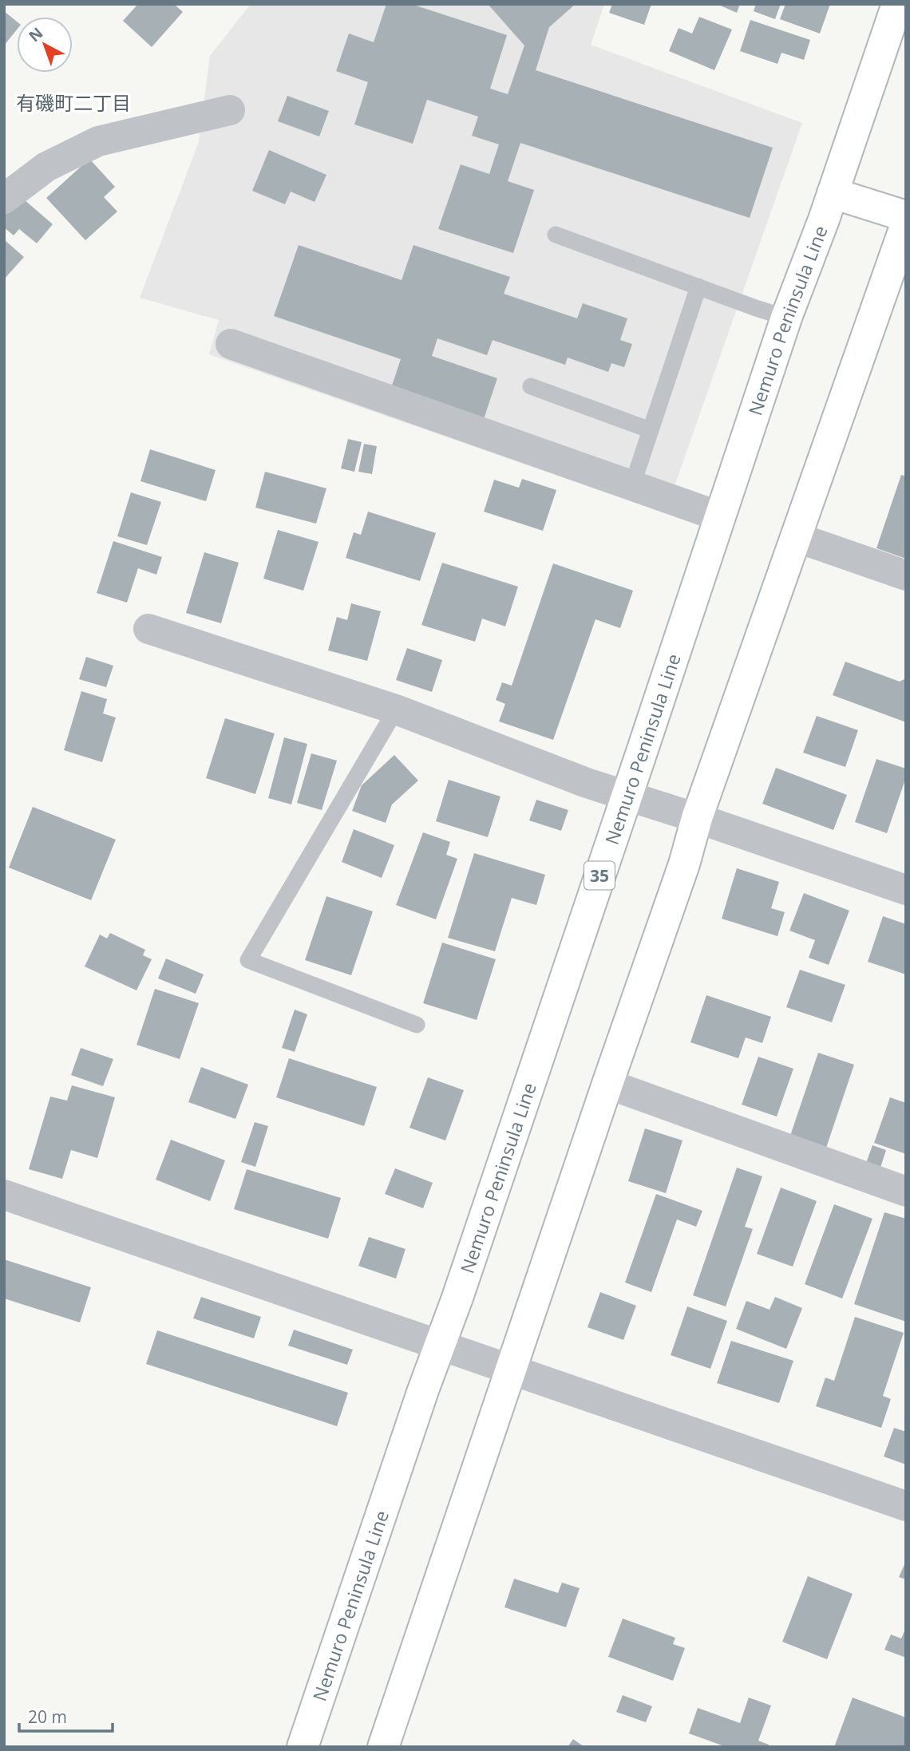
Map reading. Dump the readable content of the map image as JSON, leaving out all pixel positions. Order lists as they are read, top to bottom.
{
  "streets": {
    "main road": ["Nemuro Peninsula Line", "35"]
  },
  "districts": ["有磯町二丁目"],
  "scale_bar": "20 m",
  "north": "top left"
}
